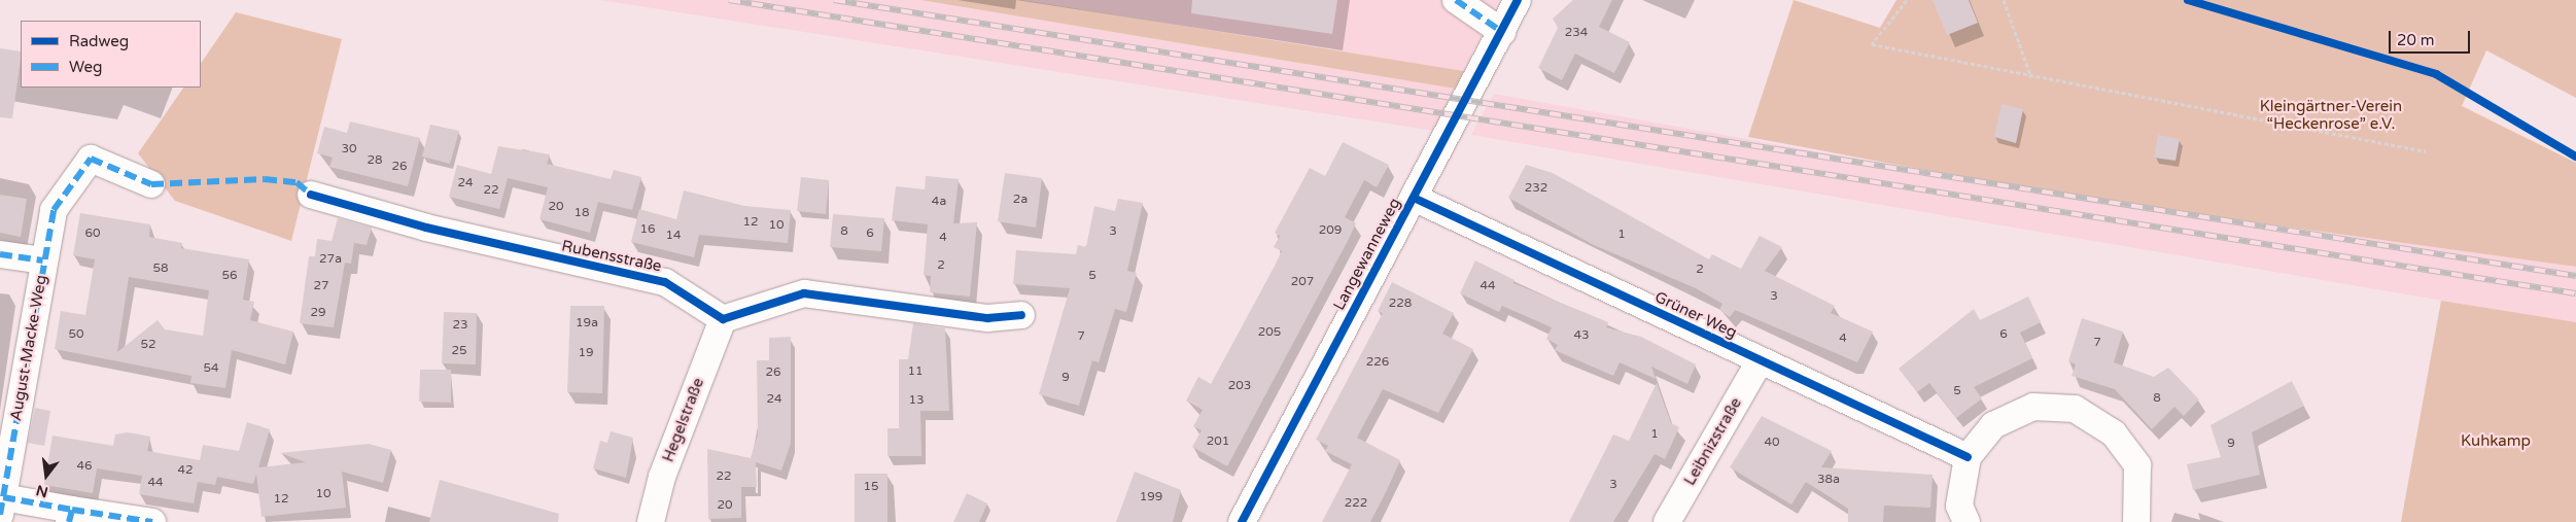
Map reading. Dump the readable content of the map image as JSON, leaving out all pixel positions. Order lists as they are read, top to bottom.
{
  "streets": {
    "street": [
      "Langewanneweg",
      "Rubensstraße",
      "Grüner Weg",
      "August-Macke-Weg",
      "Hegelstraße",
      "Leibnizstraße"
    ]
  },
  "crossings": [
    ["Langewanneweg", "Grüner Weg"],
    ["Rubensstraße", "Hegelstraße"],
    ["Grüner Weg", "Leibnizstraße"]
  ],
  "parks": ["Kleingärtner-Verein “Heckenrose” e.V.", "Kuhkamp"],
  "house_numbers": [
    "234",
    "30",
    "28",
    "26",
    "24",
    "232",
    "22",
    "2a",
    "4a",
    "20",
    "18",
    "12",
    "10",
    "16",
    "209",
    "8",
    "3",
    "60",
    "6",
    "1",
    "14",
    "4",
    "27a",
    "2",
    "58",
    "2",
    "56",
    "5",
    "207",
    "27",
    "44",
    "3",
    "228",
    "29",
    "19a",
    "23",
    "205",
    "50",
    "6",
    "43",
    "7",
    "4",
    "7",
    "52",
    "25",
    "19",
    "226",
    "54",
    "11",
    "26",
    "9",
    "203",
    "5",
    "8",
    "24",
    "13",
    "1",
    "201",
    "40",
    "9",
    "46",
    "42",
    "22",
    "38a",
    "44",
    "3",
    "15",
    "10",
    "199",
    "12",
    "222",
    "20"
  ],
  "legend": ["Radweg", "Weg"],
  "scale_bar": "20 m",
  "north": "bottom"
}
